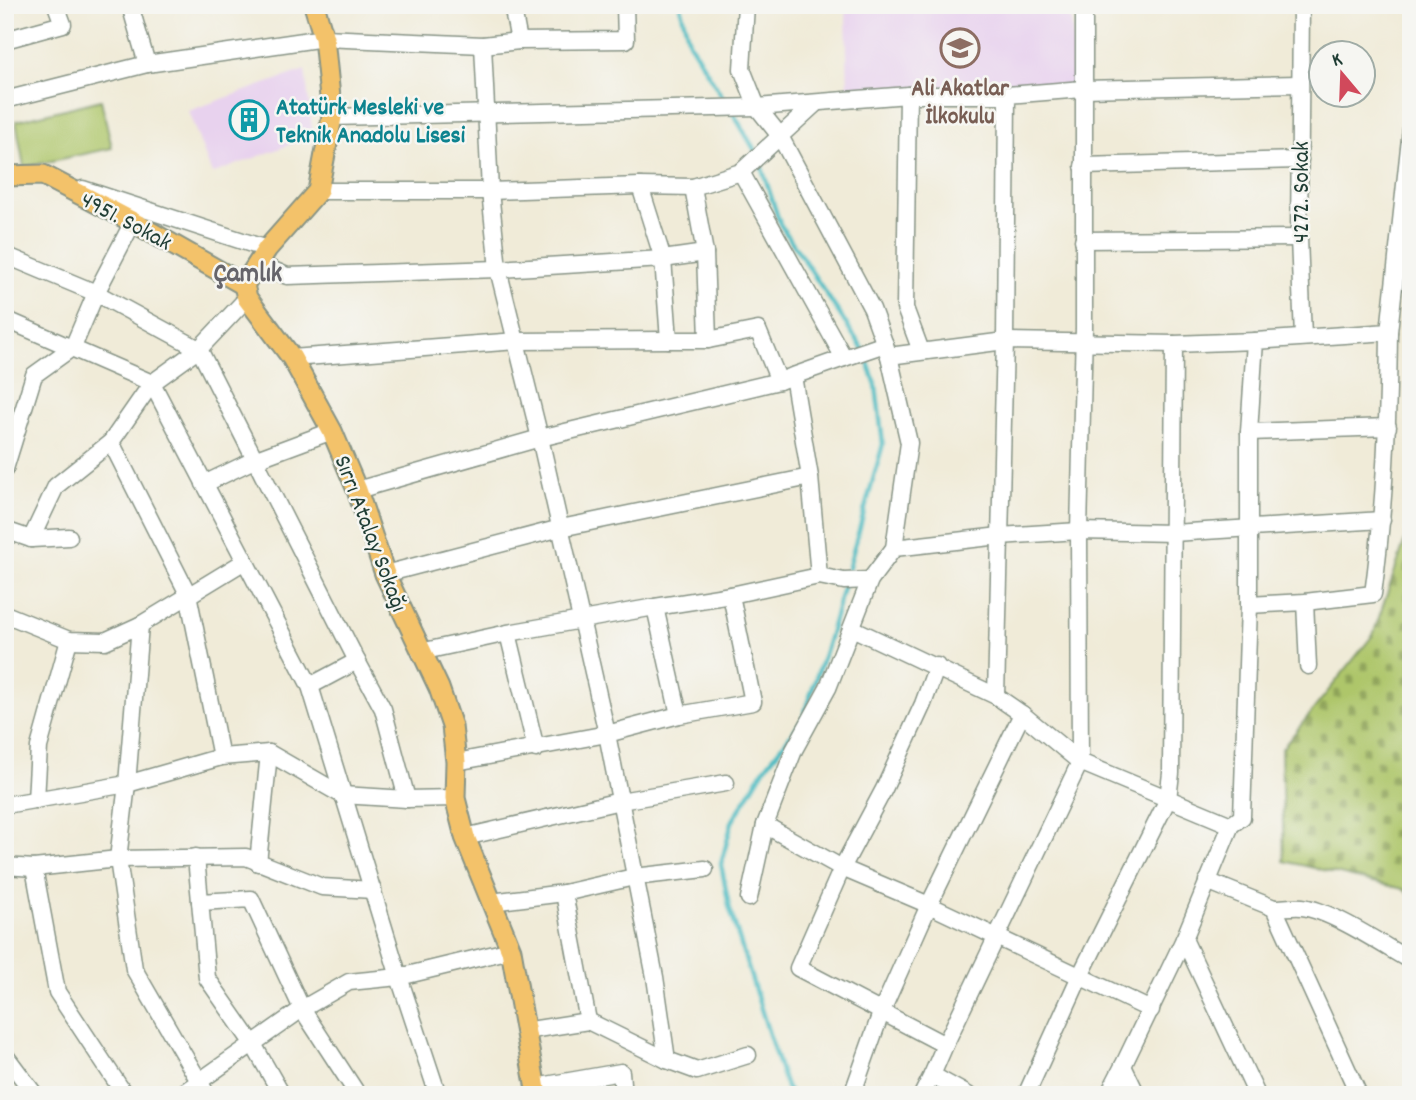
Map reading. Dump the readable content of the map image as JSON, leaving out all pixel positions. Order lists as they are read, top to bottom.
{
  "streets": {
    "main road": ["4951. Sokak", "Sırrı Atalay Sokağı"],
    "street": ["4272. Sokak"]
  },
  "crossings": [
    ["4951. Sokak", "Sırrı Atalay Sokağı"]
  ],
  "districts": ["Çamlık"],
  "places": {
    "school or university": ["Ali Akatlar İlkokulu"],
    "building": ["Atatürk Mesleki ve Teknik Anadolu Lisesi"]
  },
  "north": "top"
}
